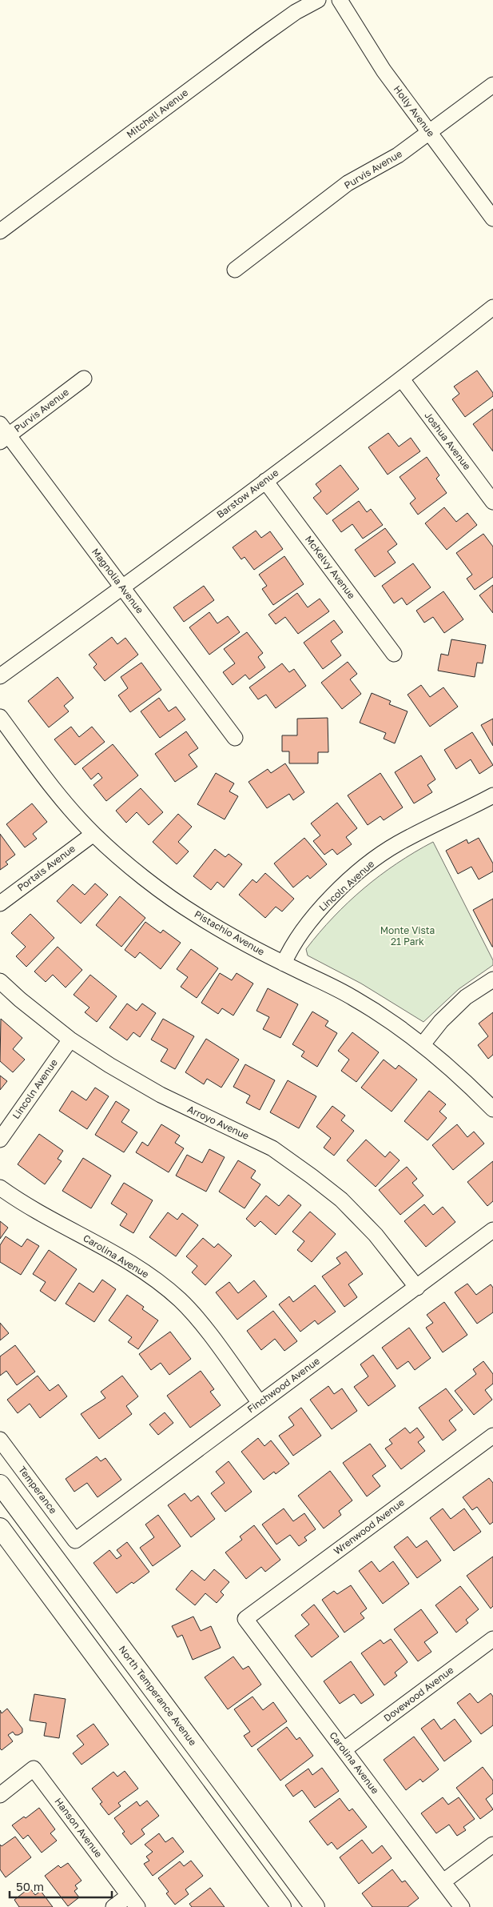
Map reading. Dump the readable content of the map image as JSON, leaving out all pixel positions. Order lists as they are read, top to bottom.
{
  "streets": {
    "main road": ["North Temperance Avenue"],
    "street": [
      "Holly Avenue",
      "Mitchell Avenue",
      "Purvis Avenue",
      "Joshua Avenue",
      "Barstow Avenue",
      "McKelvy Avenue",
      "Magnolia Avenue",
      "Portals Avenue",
      "Lincoln Avenue",
      "Pistachio Avenue",
      "Arroyo Avenue",
      "Carolina Avenue",
      "Finchwood Avenue",
      "Temperance",
      "Wrenwood Avenue",
      "Dovewood Avenue",
      "Hanson Avenue"
    ]
  },
  "crossings": [
    ["Holly Avenue", "Purvis Avenue"],
    ["Purvis Avenue", "Magnolia Avenue"],
    ["Joshua Avenue", "Barstow Avenue"],
    ["Barstow Avenue", "McKelvy Avenue"],
    ["Barstow Avenue", "Magnolia Avenue"],
    ["Portals Avenue", "Pistachio Avenue"],
    ["Lincoln Avenue", "Pistachio Avenue"],
    ["Lincoln Avenue", "Arroyo Avenue"],
    ["Arroyo Avenue", "Finchwood Avenue"],
    ["Carolina Avenue", "Finchwood Avenue"],
    ["Carolina Avenue", "Wrenwood Avenue"],
    ["Carolina Avenue", "Dovewood Avenue"],
    ["Finchwood Avenue", "Temperance"]
  ],
  "parks": ["Monte Vista 21 Park"],
  "scale_bar": "50 m"
}
